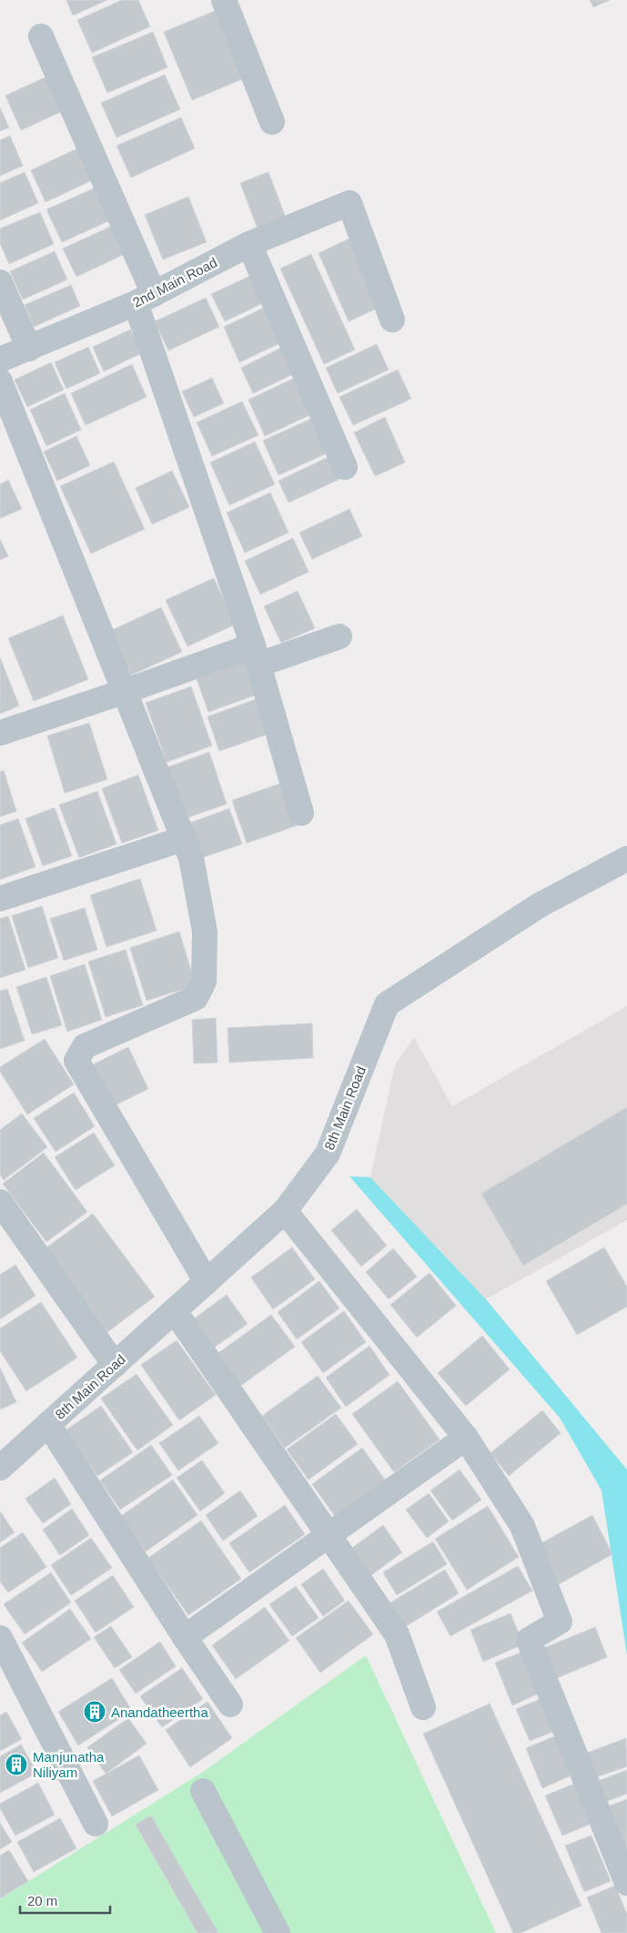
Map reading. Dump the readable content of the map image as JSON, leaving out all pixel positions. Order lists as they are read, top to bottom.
{
  "streets": {
    "street": ["2nd Main Road", "8th Main Road"]
  },
  "places": {
    "building": ["Anandatheertha", "Manjunatha Niliyam"]
  },
  "scale_bar": "20 m"
}
